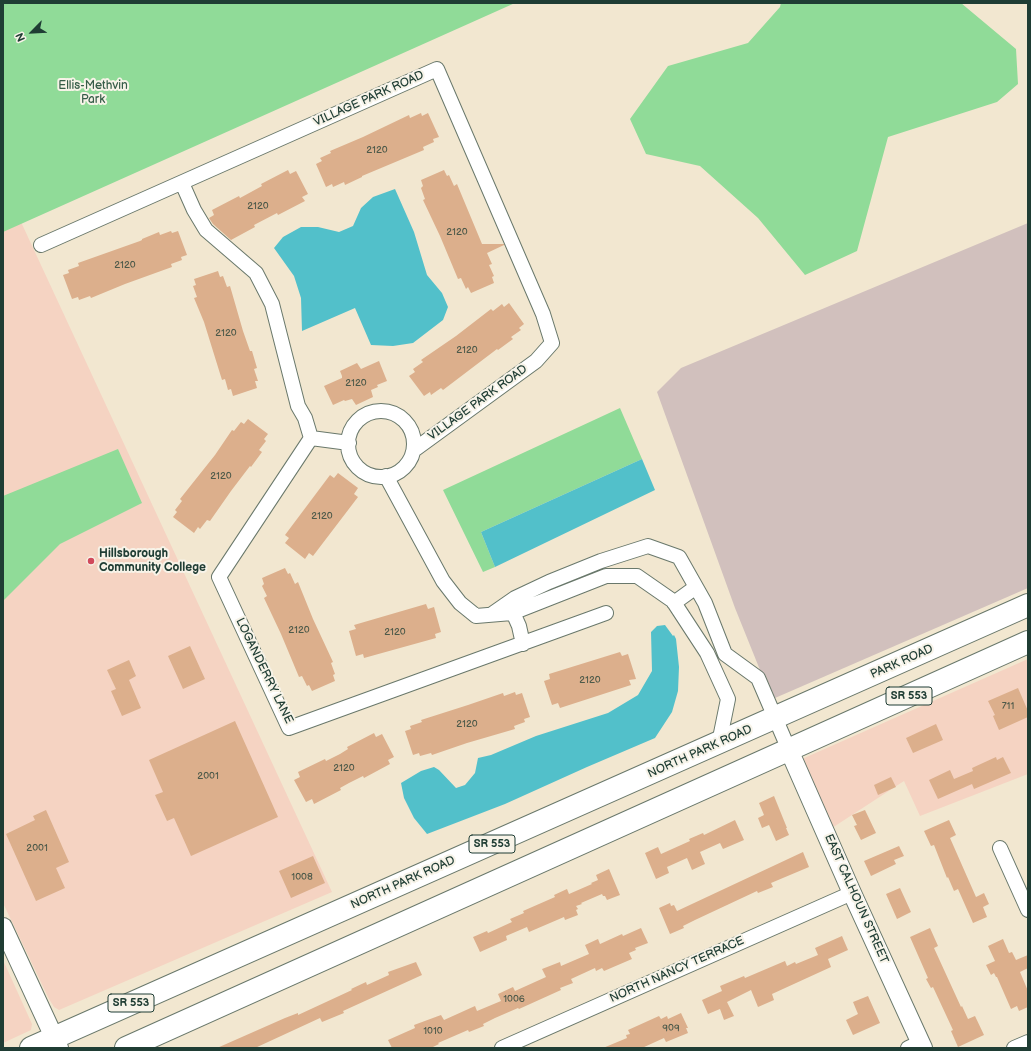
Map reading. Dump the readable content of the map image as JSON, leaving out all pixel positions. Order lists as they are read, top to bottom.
{
  "streets": {
    "main road": ["PARK ROAD", "SR 553", "NORTH PARK ROAD"],
    "street": [
      "VILLAGE PARK ROAD",
      "LOGANDERRY LANE",
      "EAST CALHOUN STREET",
      "NORTH NANCY TERRACE"
    ]
  },
  "crossings": [
    ["PARK ROAD", "NORTH PARK ROAD"],
    ["SR 553", "EAST CALHOUN STREET"],
    ["EAST CALHOUN STREET", "NORTH NANCY TERRACE"]
  ],
  "parks": ["Ellis-Methvin Park"],
  "places": ["Hillsborough Community College"],
  "house_numbers": [
    "2120",
    "2120",
    "2120",
    "2120",
    "2120",
    "2120",
    "2120",
    "2120",
    "2120",
    "2120",
    "2120",
    "2120",
    "711",
    "2120",
    "2120",
    "2001",
    "2001",
    "1008",
    "1006",
    "909",
    "1010"
  ],
  "north": "bottom left"
}
